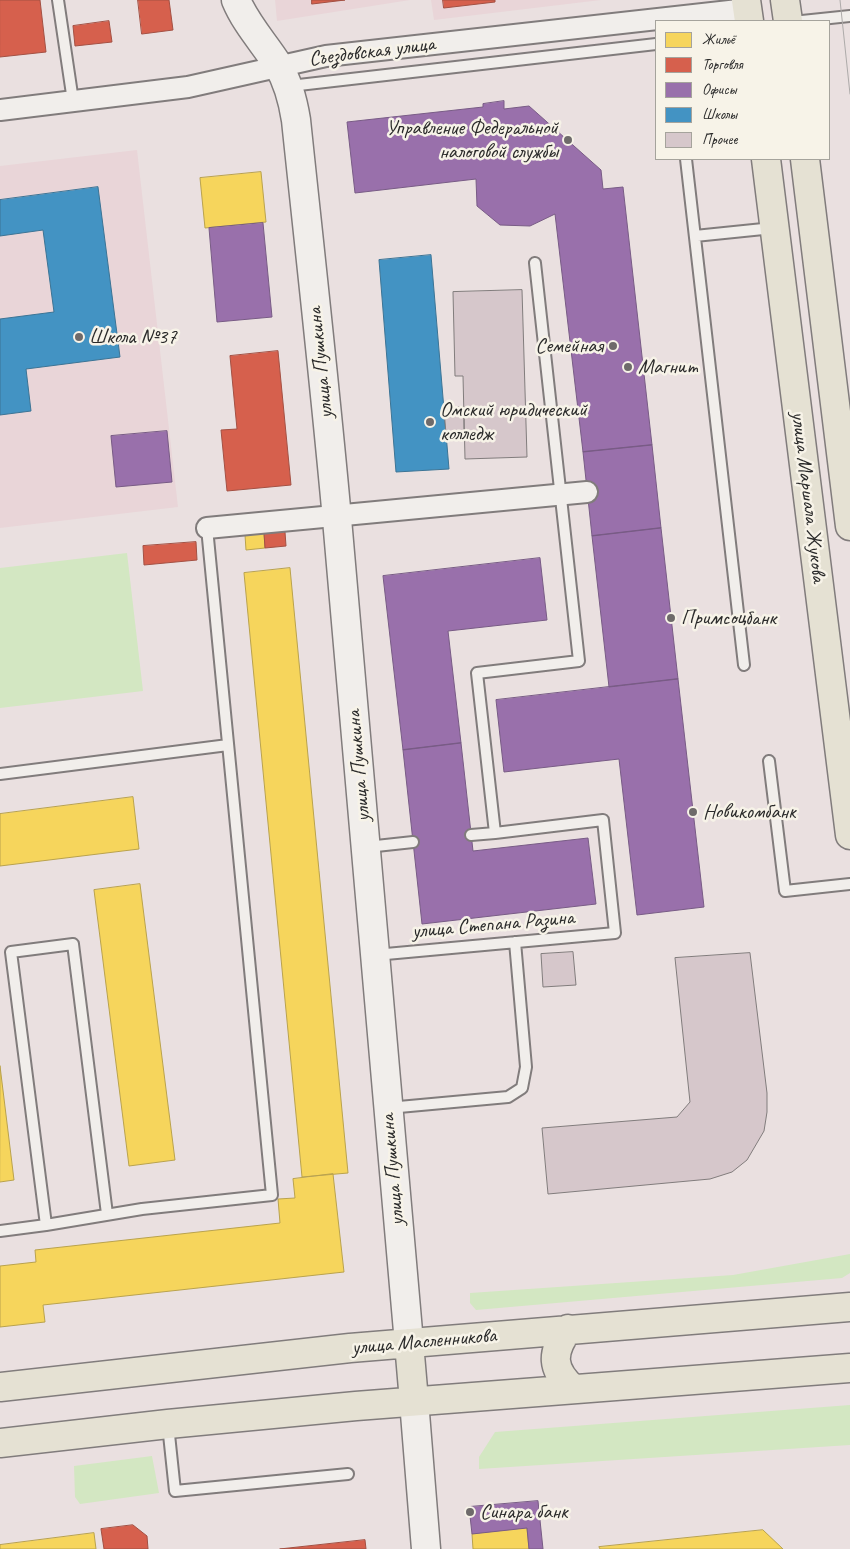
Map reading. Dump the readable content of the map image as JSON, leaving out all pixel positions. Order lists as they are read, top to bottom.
{
  "streets": {
    "main road": ["улица Пушкина", "улица Маршала Жукова", "улица Масленникова"],
    "street": ["Съездовская улица"],
    "lane": ["улица Степана Разина"]
  },
  "crossings": [
    ["Съездовская улица", "улица Пушкина"],
    ["улица Пушкина", "улица Степана Разина"],
    ["улица Пушкина", "улица Масленникова"]
  ],
  "places": [
    "Управление Федеральной налоговой службы",
    "Школа №37",
    "Семейная",
    "Магнит",
    "Омский юридический колледж",
    "Примсоцбанк",
    "Новикомбанк",
    "Синара банк"
  ],
  "legend": [
    "Жильё",
    "Торговля",
    "Офисы",
    "Школы",
    "Прочее"
  ]
}
